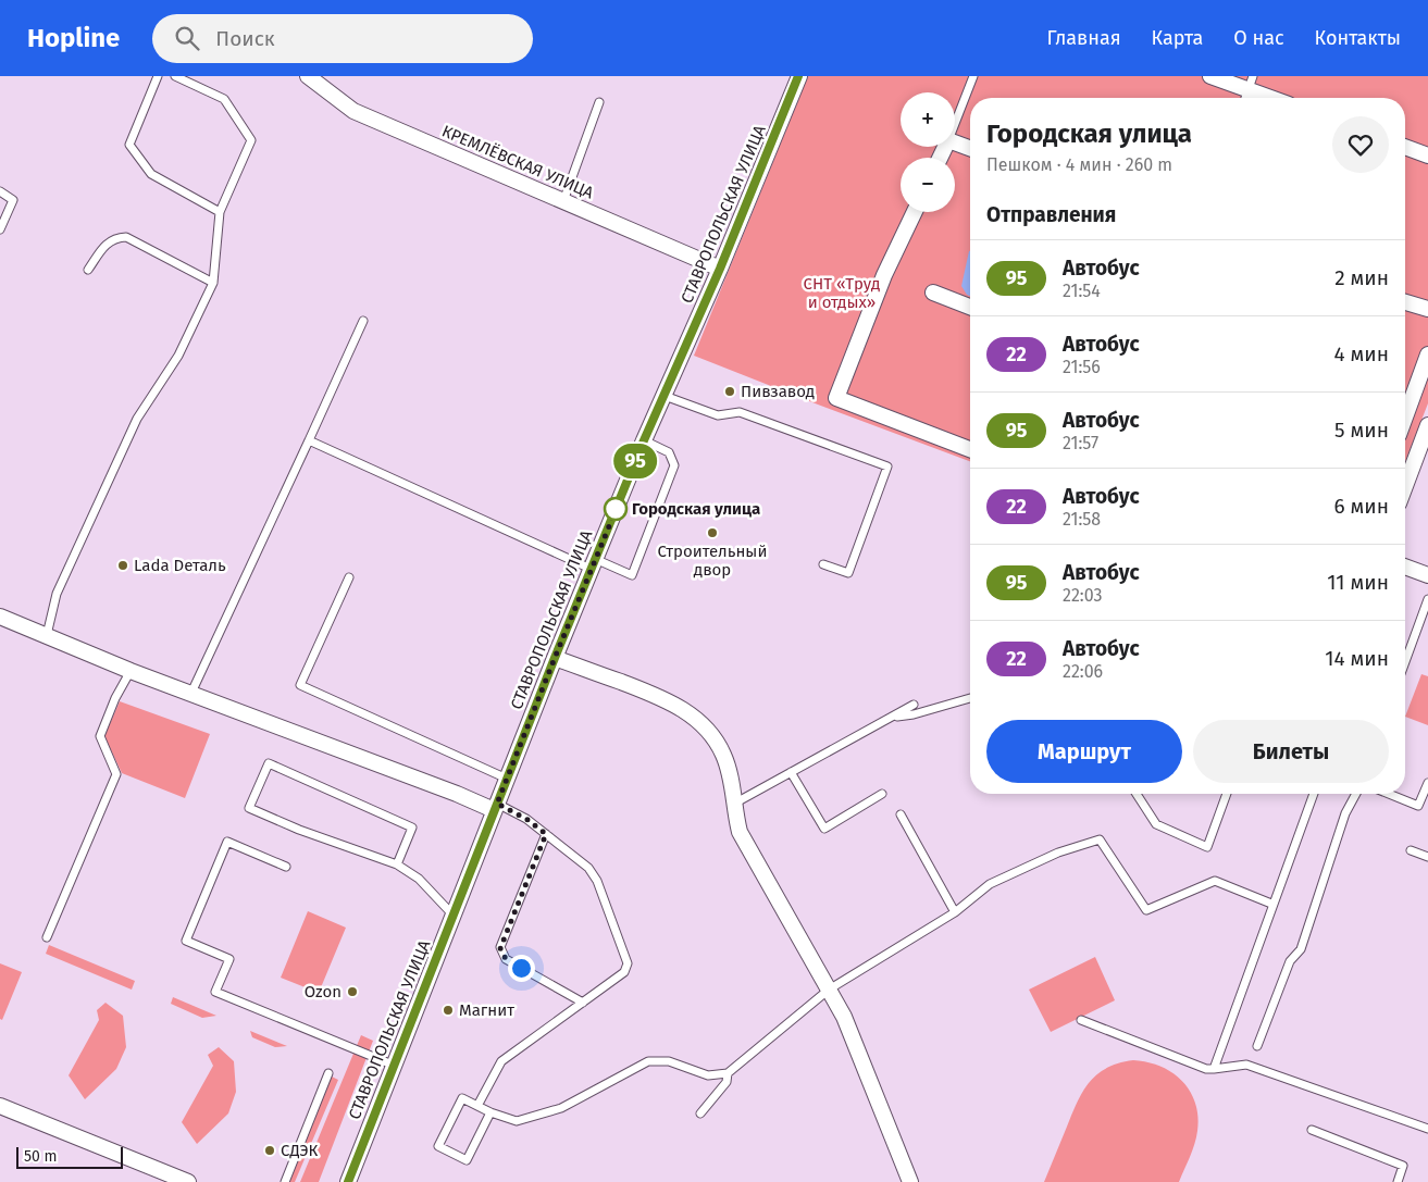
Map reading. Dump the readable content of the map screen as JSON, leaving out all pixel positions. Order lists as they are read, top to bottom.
{
  "streets": {
    "street": ["КРЕМЛЁВСКАЯ УЛИЦА", "СТАВРОПОЛЬСКАЯ УЛИЦА"]
  },
  "crossings": [
    ["КРЕМЛЁВСКАЯ УЛИЦА", "СТАВРОПОЛЬСКАЯ УЛИЦА"]
  ],
  "parks": ["СНТ «Труд и отдых»"],
  "places": [
    "Пивзавод",
    "Городская улица",
    "Строительный двор",
    "Lada Dеталь",
    "Ozon",
    "Магнит",
    "СДЭК"
  ],
  "lines": ["bus line 95"],
  "scale_bar": "50 m",
  "page": {
    "header": "Hopline",
    "search": "Поиск",
    "nav": [
      "Главная",
      "Карта",
      "О нас",
      "Контакты"
    ],
    "on_map": "95",
    "map_buttons": ["+", "−"],
    "heading": [
      ["Городская улица", "Пешком · 4 мин · 260 m"],
      "Отправления"
    ],
    "list": [
      {
        "mark": "95",
        "name": "Автобус",
        "note": "21:54",
        "value": "2 мин"
      },
      {
        "mark": "22",
        "name": "Автобус",
        "note": "21:56",
        "value": "4 мин"
      },
      {
        "mark": "95",
        "name": "Автобус",
        "note": "21:57",
        "value": "5 мин"
      },
      {
        "mark": "22",
        "name": "Автобус",
        "note": "21:58",
        "value": "6 мин"
      },
      {
        "mark": "95",
        "name": "Автобус",
        "note": "22:03",
        "value": "11 мин"
      },
      {
        "mark": "22",
        "name": "Автобус",
        "note": "22:06",
        "value": "14 мин"
      }
    ],
    "buttons": ["Маршрут", "Билеты"],
    "scale": "50 m"
  }
}
